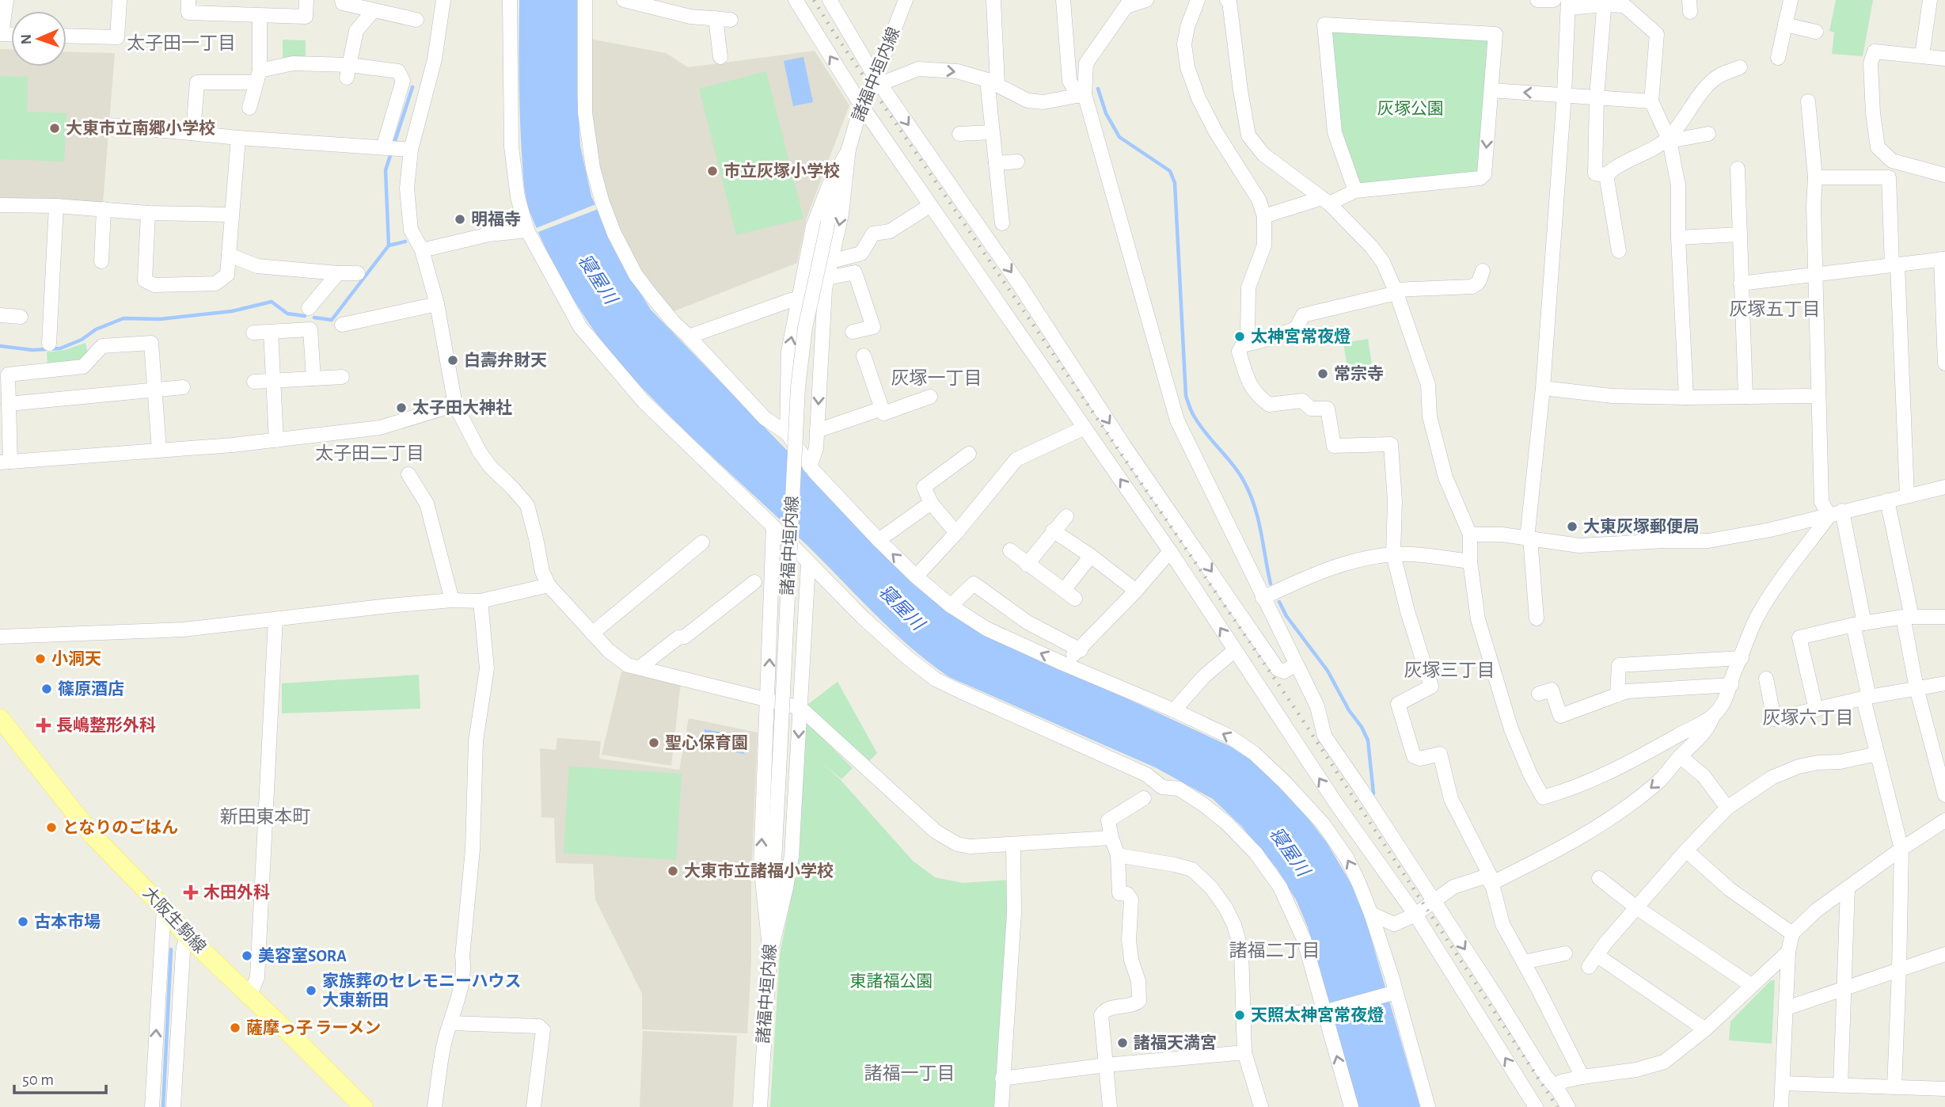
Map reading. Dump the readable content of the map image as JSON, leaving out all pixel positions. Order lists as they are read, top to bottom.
{
  "streets": {
    "main road": ["大阪生駒線"],
    "street": ["諸福中垣内線"]
  },
  "districts": [
    "太子田一丁目",
    "灰塚五丁目",
    "灰塚一丁目",
    "太子田二丁目",
    "灰塚三丁目",
    "灰塚六丁目",
    "新田東本町",
    "諸福二丁目",
    "諸福一丁目"
  ],
  "water": ["寝屋川"],
  "parks": ["灰塚公園", "東諸福公園"],
  "places": {
    "other": [
      "大東市立南郷小学校",
      "市立灰塚小学校",
      "明福寺",
      "太神宮常夜燈",
      "白壽弁財天",
      "常宗寺",
      "太子田大神社",
      "大東灰塚郵便局",
      "小洞天",
      "篠原酒店",
      "聖心保育園",
      "となりのごはん",
      "大東市立諸福小学校",
      "古本市場",
      "美容室SORA",
      "家族葬のセレモニーハウス 大東新田",
      "天照太神宮常夜燈",
      "薩摩っ子 ラーメン",
      "諸福天満宮"
    ],
    "health": ["長嶋整形外科", "木田外科"]
  },
  "scale_bar": "50 m",
  "north": "left"
}
